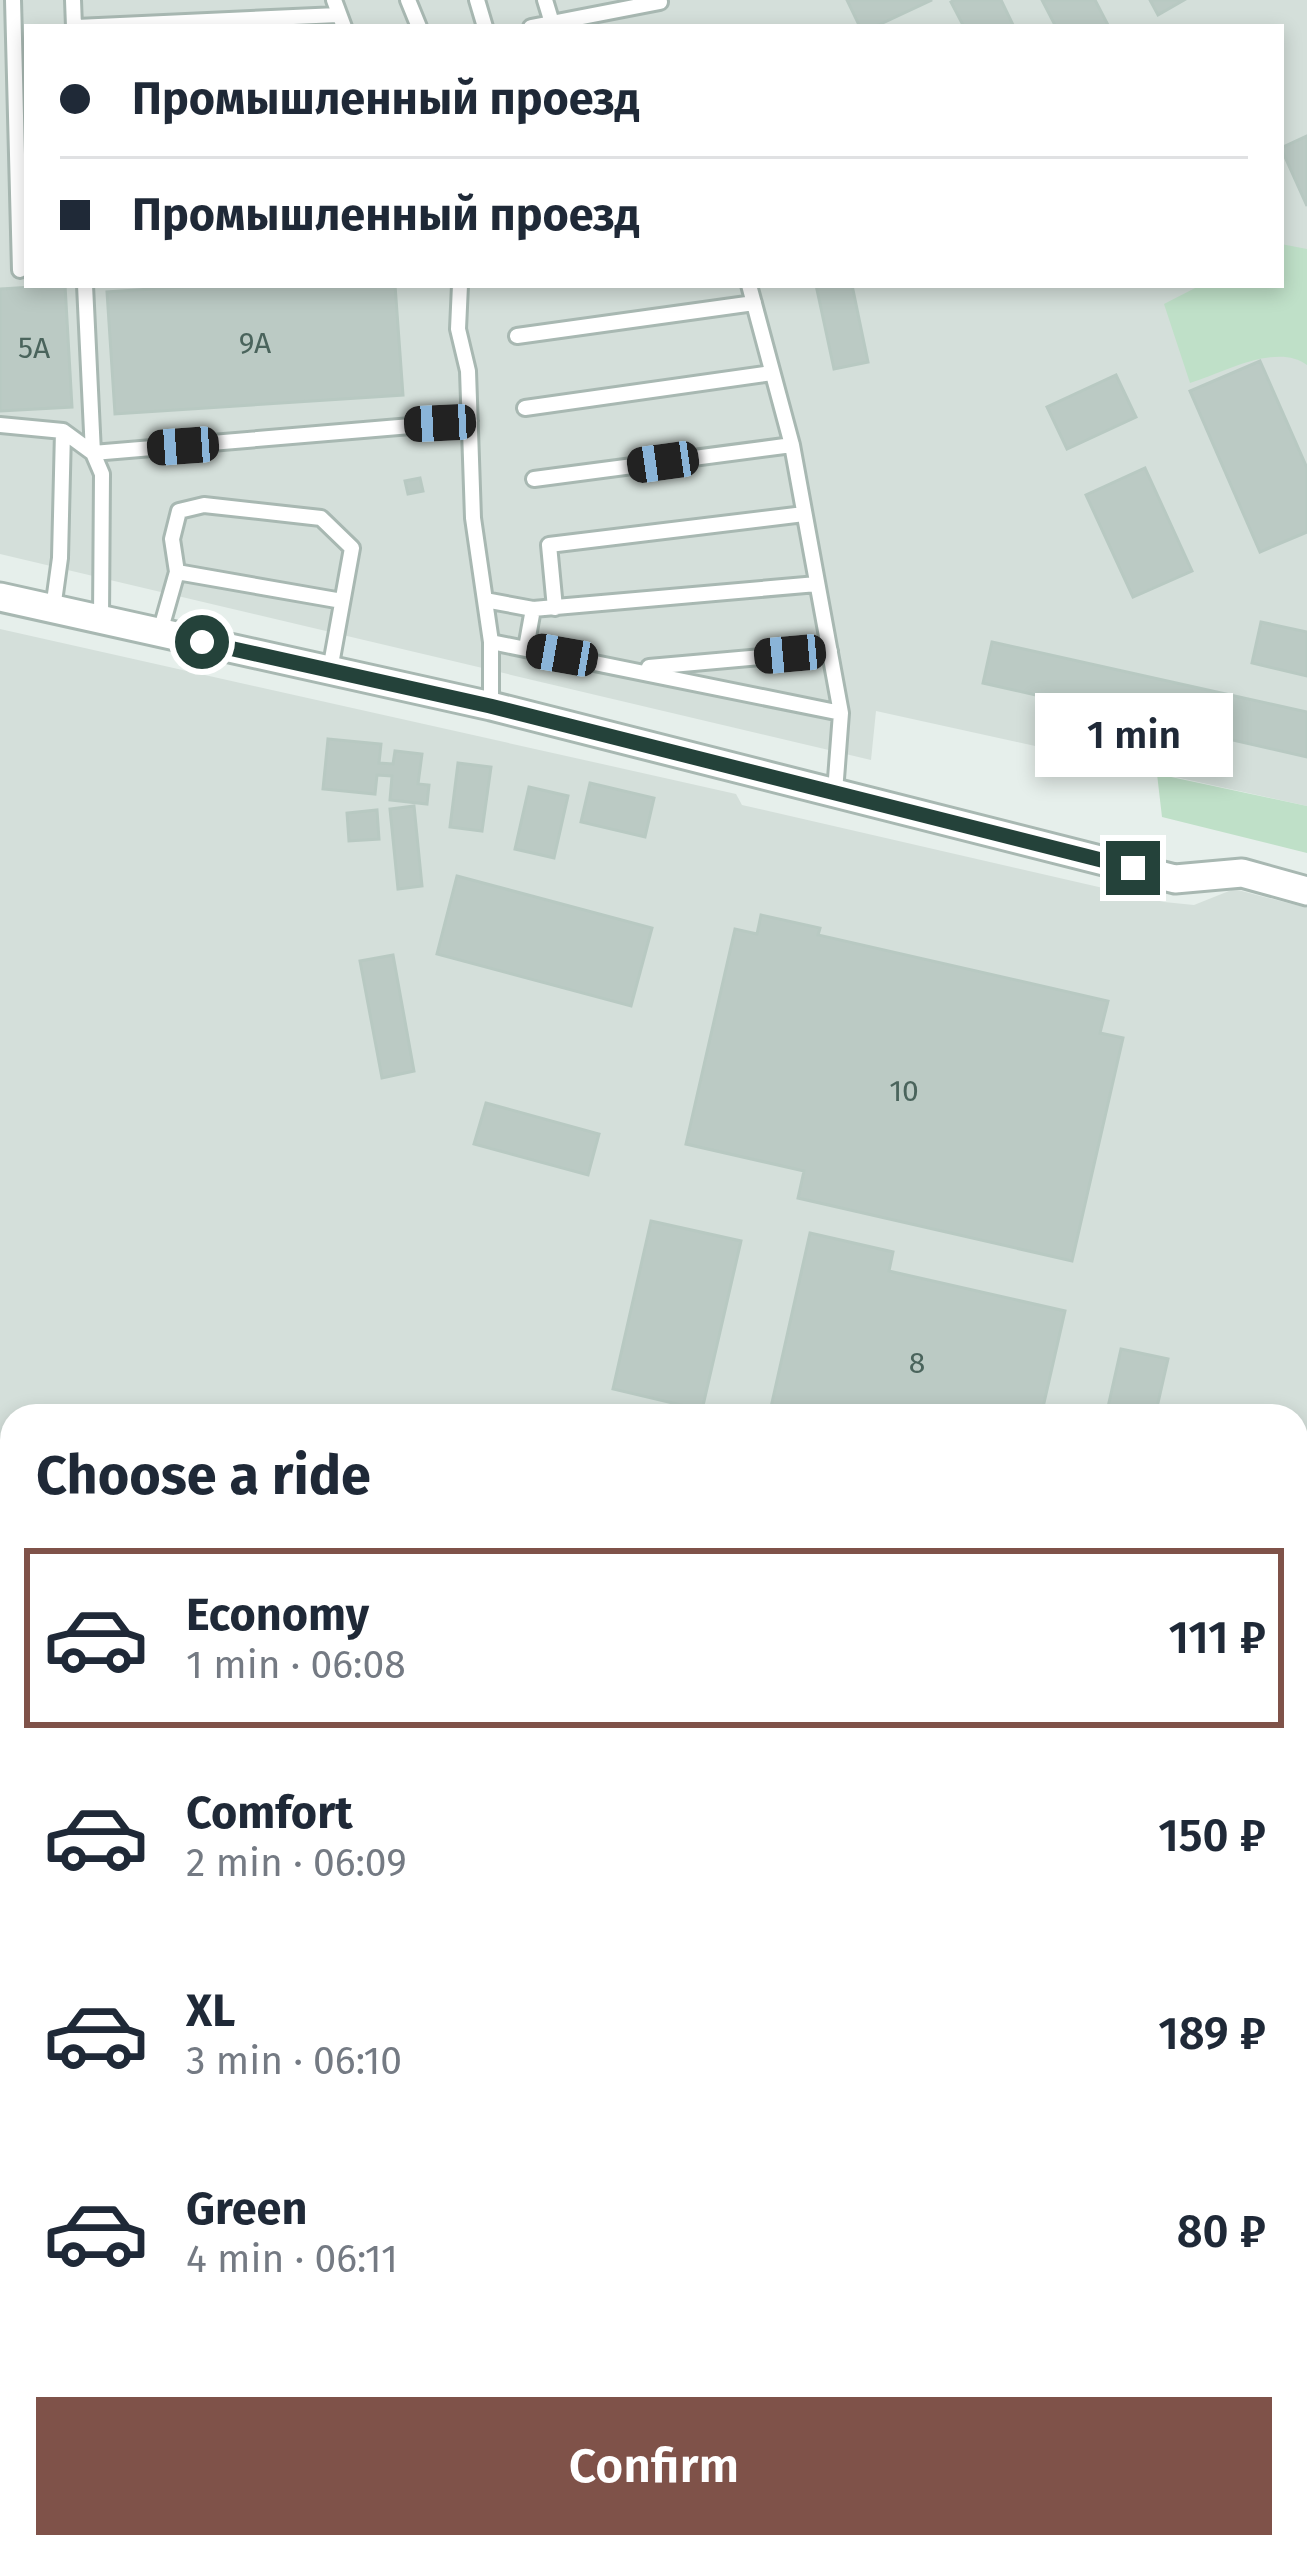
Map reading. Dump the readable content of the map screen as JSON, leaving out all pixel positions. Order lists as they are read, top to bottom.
{
  "house_numbers": [
    "9А",
    "5А",
    "10",
    "8"
  ],
  "page": {
    "banner": ["Промышленный проезд", "Промышленный проезд"],
    "bubble": "1 min",
    "heading": "Choose a ride",
    "list": [
      {
        "name": "Economy",
        "note": "1 min · 06:08",
        "value": "111 ₽"
      },
      {
        "name": "Comfort",
        "note": "2 min · 06:09",
        "value": "150 ₽"
      },
      {
        "name": "XL",
        "note": "3 min · 06:10",
        "value": "189 ₽"
      },
      {
        "name": "Green",
        "note": "4 min · 06:11",
        "value": "80 ₽"
      }
    ],
    "buttons": "Confirm"
  }
}
